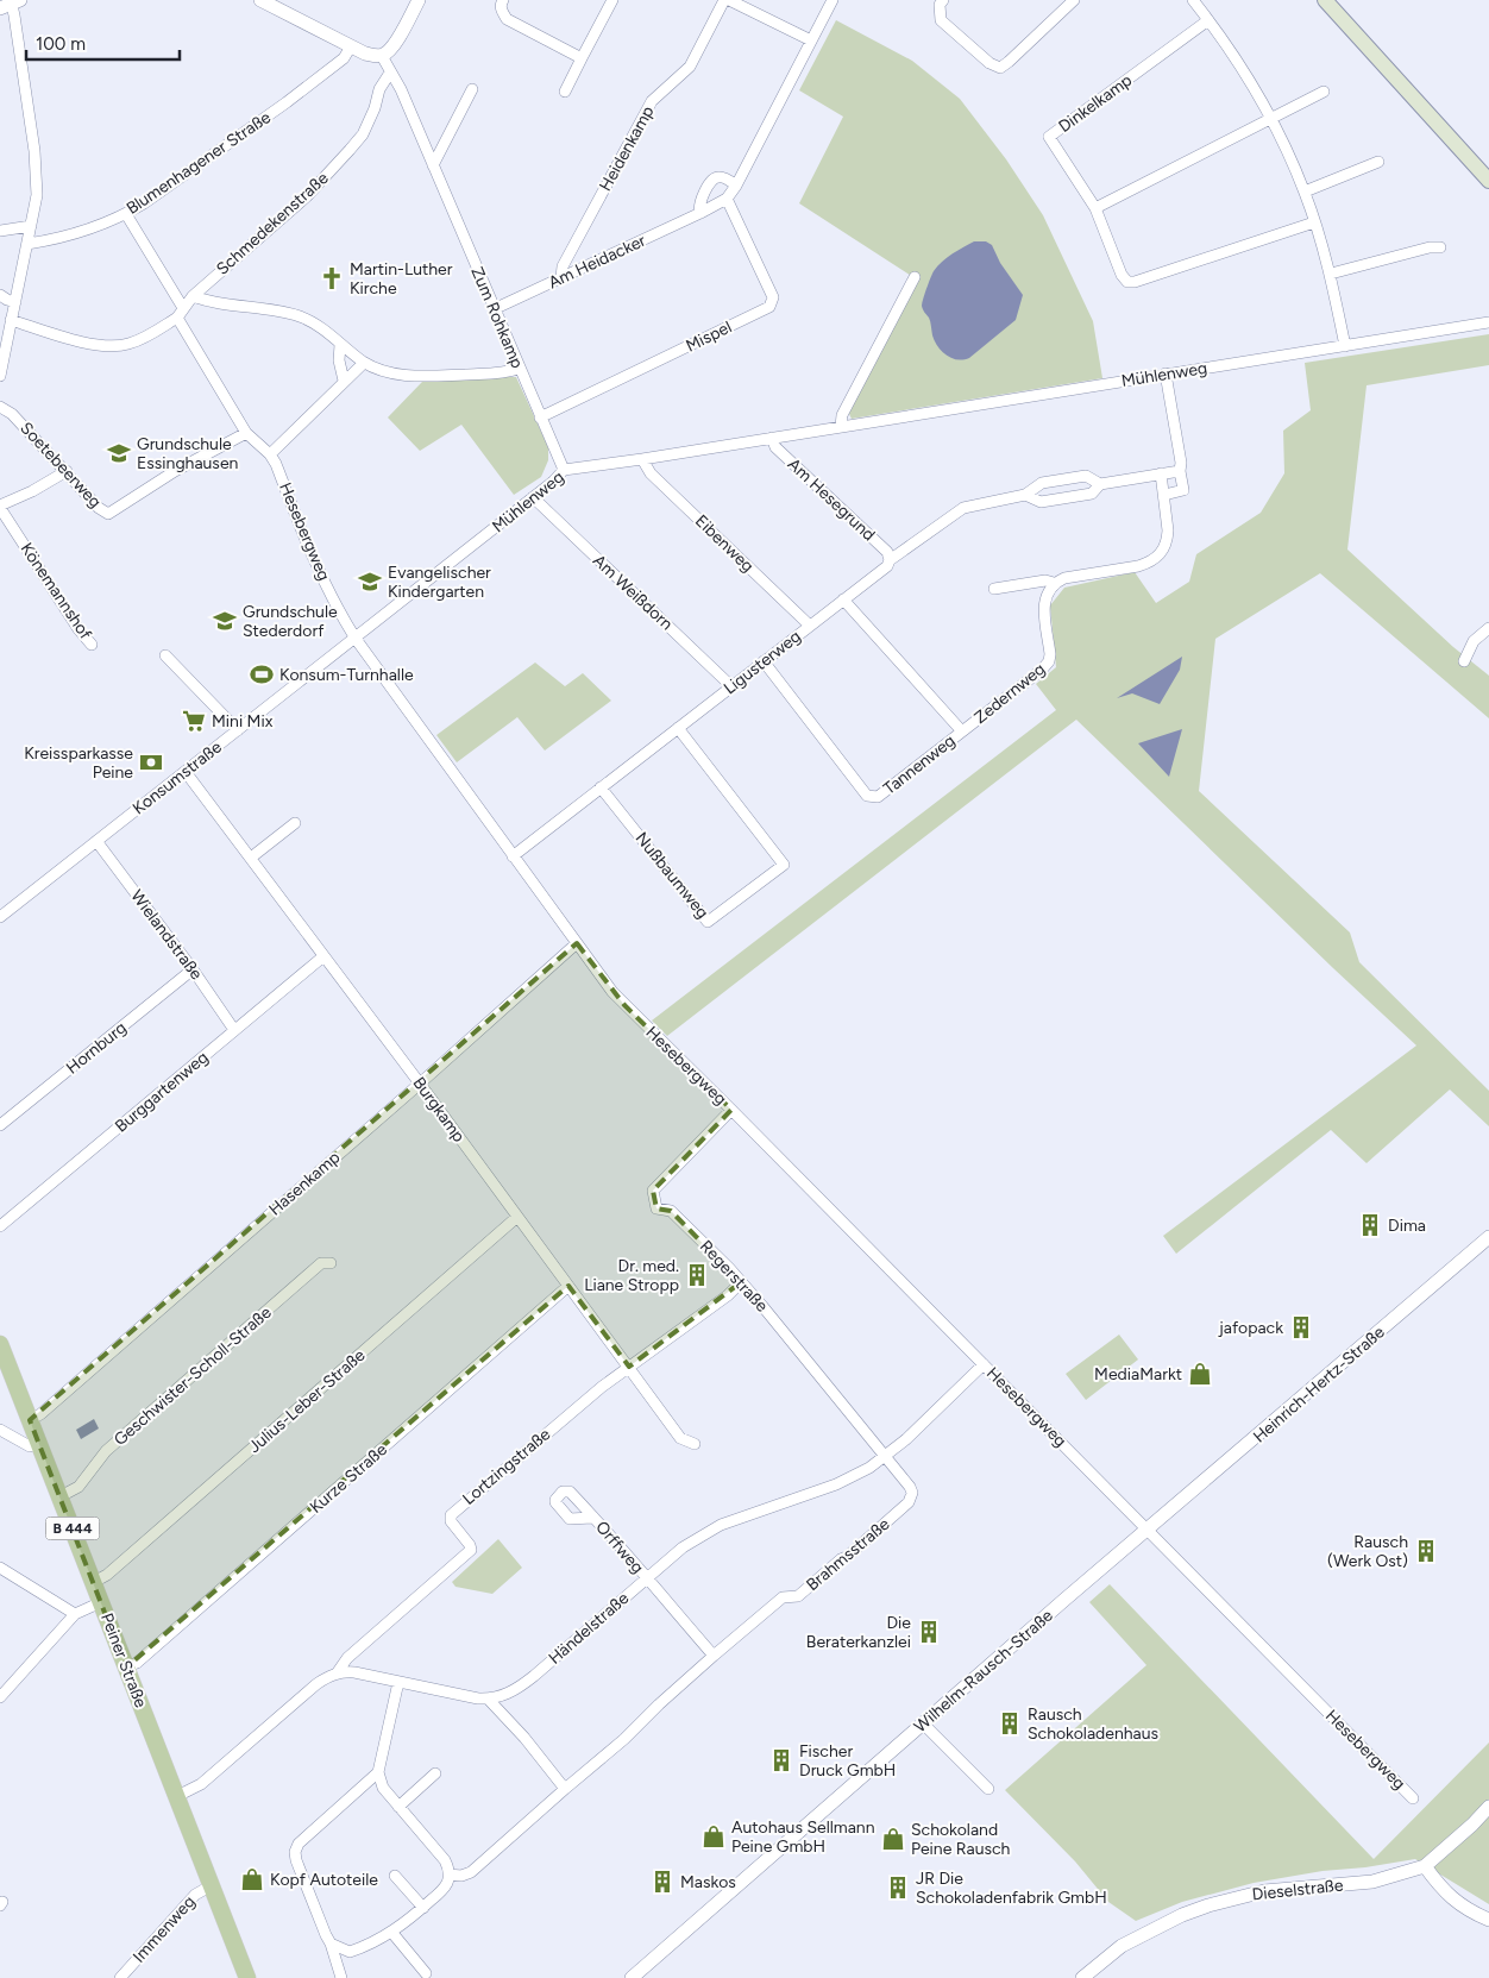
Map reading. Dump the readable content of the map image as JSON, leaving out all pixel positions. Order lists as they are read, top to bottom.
{
  "streets": {
    "main road": ["B 444", "Peiner Straße"],
    "street": [
      "Dinkelkamp",
      "Heidenkamp",
      "Blumenhagener Straße",
      "Schmedekenstraße",
      "Am Heidacker",
      "Zum Rohkamp",
      "Mispel",
      "Mühlenweg",
      "Soetebeerweg",
      "Am Hesegrund",
      "Hesebergweg",
      "Eibenweg",
      "Könemannshof",
      "Am Weißdorn",
      "Ligusterweg",
      "Zedernweg",
      "Tannenweg",
      "Konsumstraße",
      "Nußbaumweg",
      "Wielandstraße",
      "Hornburg",
      "Burggartenweg",
      "Burgkamp",
      "Hasenkamp",
      "Regerstraße",
      "Geschwister-Scholl-Straße",
      "Heinrich-Hertz-Straße",
      "Julius-Leber-Straße",
      "Lortzingstraße",
      "Kurze Straße",
      "Orffweg",
      "Brahmsstraße",
      "Händelstraße",
      "Wilhelm-Rausch-Straße",
      "Dieselstraße",
      "Immenweg"
    ]
  },
  "crossings": [
    ["Heidenkamp", "Am Heidacker"],
    ["Blumenhagener Straße", "Hesebergweg"],
    ["Schmedekenstraße", "Zum Rohkamp"],
    ["Schmedekenstraße", "Hesebergweg"],
    ["Am Heidacker", "Zum Rohkamp"],
    ["Am Heidacker", "Mispel"],
    ["Zum Rohkamp", "Mispel"],
    ["Zum Rohkamp", "Mühlenweg"],
    ["Mühlenweg", "Am Hesegrund"],
    ["Mühlenweg", "Hesebergweg"],
    ["Mühlenweg", "Eibenweg"],
    ["Mühlenweg", "Am Weißdorn"],
    ["Mühlenweg", "Konsumstraße"],
    ["Soetebeerweg", "Hesebergweg"],
    ["Am Hesegrund", "Ligusterweg"],
    ["Hesebergweg", "Ligusterweg"],
    ["Hesebergweg", "Konsumstraße"],
    ["Hesebergweg", "Hasenkamp"],
    ["Hesebergweg", "Regerstraße"],
    ["Hesebergweg", "Heinrich-Hertz-Straße"],
    ["Hesebergweg", "Händelstraße"],
    ["Hesebergweg", "Wilhelm-Rausch-Straße"],
    ["Eibenweg", "Ligusterweg"],
    ["Am Weißdorn", "Ligusterweg"],
    ["Ligusterweg", "Tannenweg"],
    ["Ligusterweg", "Nußbaumweg"],
    ["Zedernweg", "Tannenweg"],
    ["Konsumstraße", "Wielandstraße"],
    ["Konsumstraße", "Burgkamp"],
    ["Wielandstraße", "Hornburg"],
    ["Wielandstraße", "Burggartenweg"],
    ["Burggartenweg", "Burgkamp"],
    ["Burgkamp", "Hasenkamp"],
    ["Burgkamp", "Julius-Leber-Straße"],
    ["Burgkamp", "Lortzingstraße"],
    ["Burgkamp", "Kurze Straße"],
    ["Hasenkamp", "Peiner Straße"],
    ["Regerstraße", "Lortzingstraße"],
    ["Regerstraße", "Brahmsstraße"],
    ["Regerstraße", "Händelstraße"],
    ["Geschwister-Scholl-Straße", "Peiner Straße"],
    ["Heinrich-Hertz-Straße", "Wilhelm-Rausch-Straße"],
    ["Julius-Leber-Straße", "Peiner Straße"],
    ["Lortzingstraße", "Händelstraße"],
    ["Kurze Straße", "Peiner Straße"],
    ["Orffweg", "Händelstraße"],
    ["Brahmsstraße", "Händelstraße"],
    ["Peiner Straße", "Immenweg"]
  ],
  "places": {
    "church": ["Martin-Luther Kirche"],
    "school or university": ["Grundschule Essinghausen", "Evangelischer Kindergarten", "Grundschule Stederdorf"],
    "sports": ["Konsum-Turnhalle"],
    "supermarket": ["Mini Mix"],
    "bank": ["Kreissparkasse Peine"],
    "building": [
      "Dima",
      "Dr. med. Liane Stropp",
      "jafopack",
      "Rausch (Werk Ost)",
      "Die Beraterkanzlei",
      "Rausch Schokoladenhaus",
      "Fischer Druck GmbH",
      "Maskos",
      "JR Die Schokoladenfabrik GmbH"
    ],
    "shop": [
      "MediaMarkt",
      "Autohaus Sellmann Peine GmbH",
      "Schokoland Peine Rausch",
      "Kopf Autoteile"
    ]
  },
  "scale_bar": "100 m"
}
